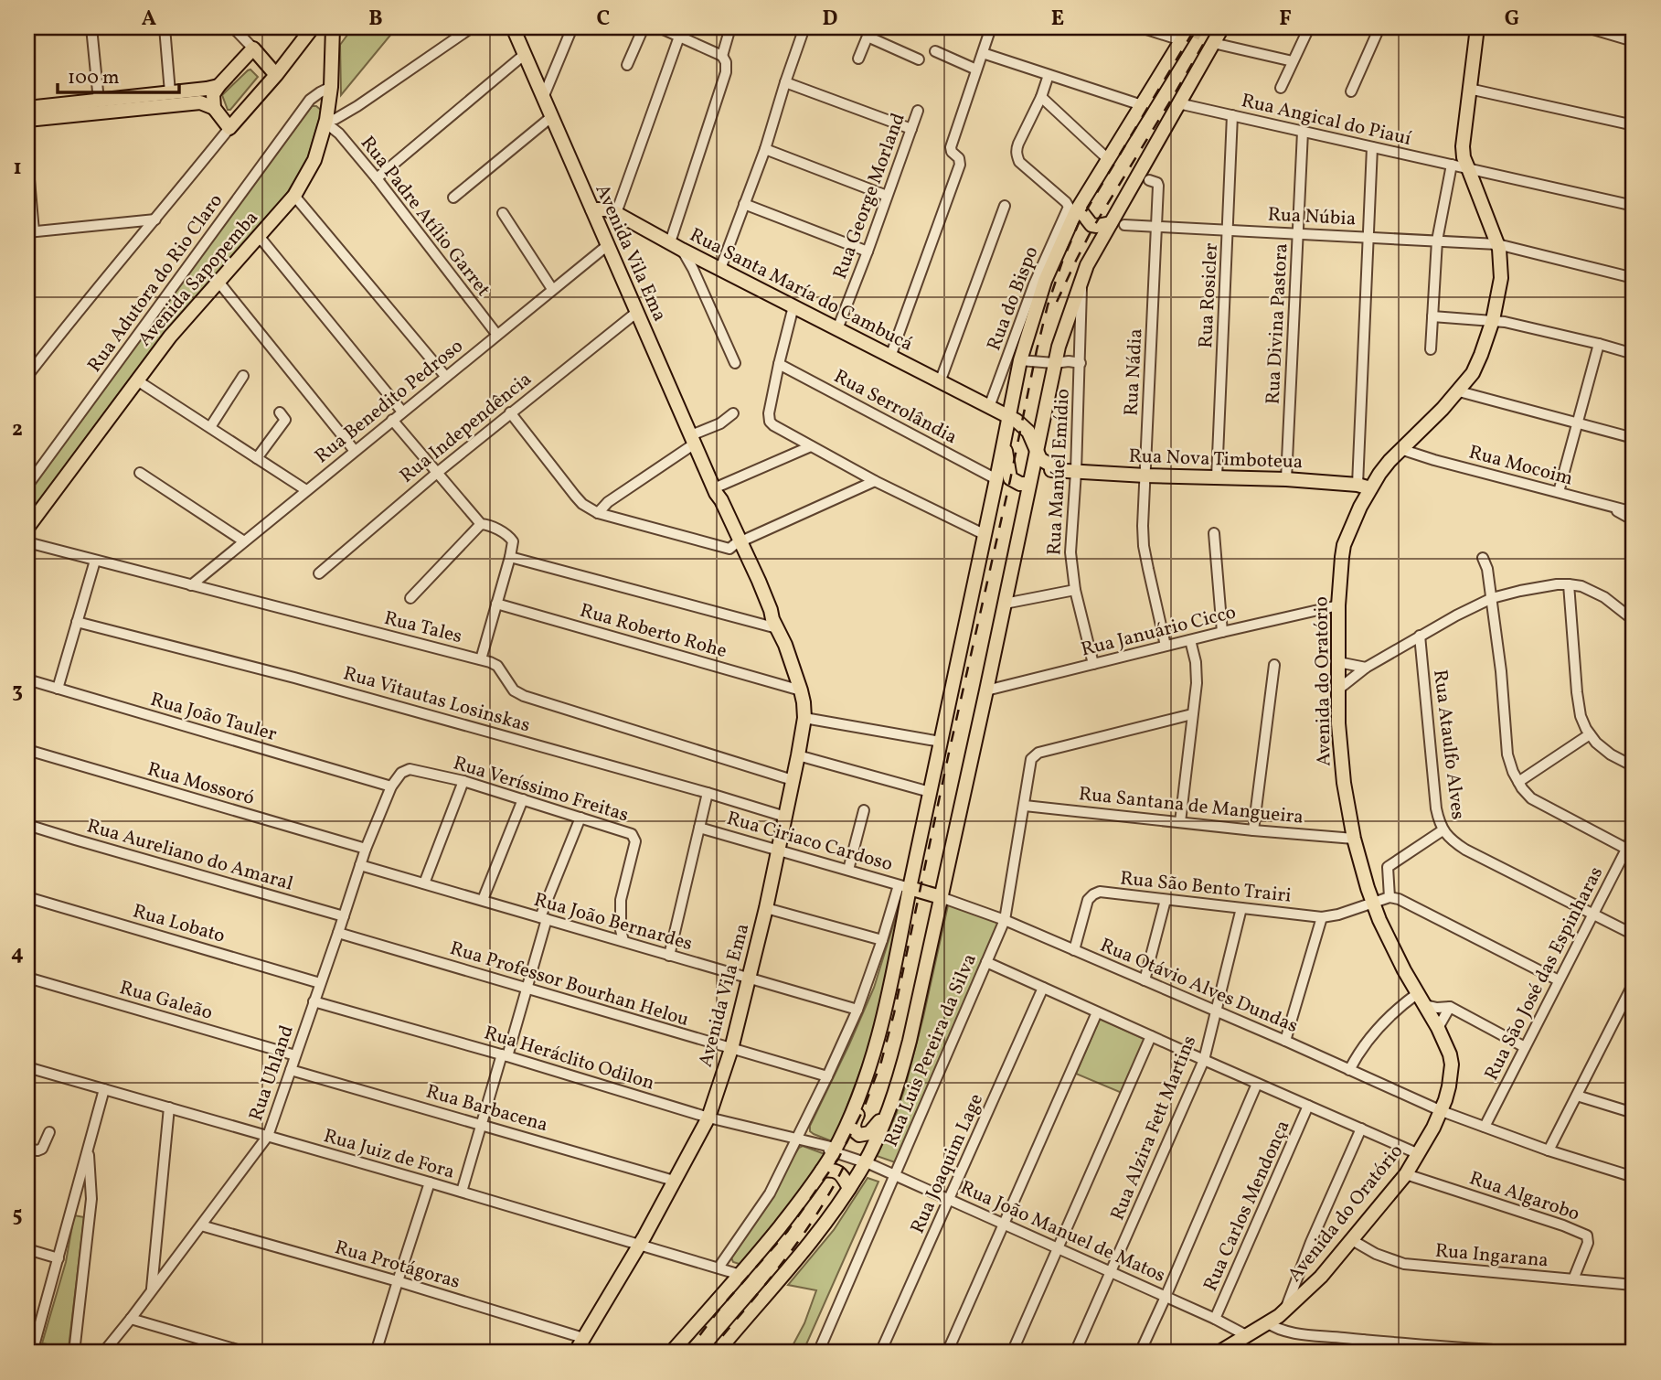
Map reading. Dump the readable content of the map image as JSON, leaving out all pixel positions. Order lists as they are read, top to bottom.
{
  "streets": {
    "main road": [
      "Avenida Vila Ema",
      "Avenida Sapopemba",
      "Rua Santa María do Cambucá",
      "Rua Nova Timboteua",
      "Avenida do Oratório"
    ],
    "street": [
      "Rua Angical do Piauí",
      "Rua George Morland",
      "Rua Padre Atílio Garret",
      "Rua Núbia",
      "Rua Adutora do Rio Claro",
      "Rua Rosicler",
      "Rua do Bispo",
      "Rua Divina Pastora",
      "Rua Nádia",
      "Rua Benedito Pedroso",
      "Rua Serrolândia",
      "Rua Independência",
      "Rua Mocoim",
      "Rua Manúel Emídio",
      "Rua Tales",
      "Rua Roberto Rohe",
      "Rua Januário Cicco",
      "Rua Vitautas Losinskas",
      "Rua João Tauler",
      "Rua Ataulfo Alves",
      "Rua Mossoró",
      "Rua Veríssimo Freitas",
      "Rua Santana de Mangueira",
      "Rua Ciriaco Cardoso",
      "Rua Aureliano do Amaral",
      "Rua São Bento Trairi",
      "Rua João Bernardes",
      "Rua Lobato",
      "Rua São José das Espinharas",
      "Rua Professor Bourhan Helou",
      "Rua Otávio Alves Dundas",
      "Rua Galeão",
      "Rua Luis Pereira da Silva",
      "Rua Heráclito Odilon",
      "Rua Uhland",
      "Rua Barbacena",
      "Rua Alzira Fett Martins",
      "Rua Juiz de Fora",
      "Rua Joaquim Lage",
      "Rua Algarobo",
      "Rua Carlos Mendonça",
      "Rua João Manuel de Matos",
      "Rua Ingarana",
      "Rua Protágoras"
    ]
  },
  "crossings": [
    ["Rua Angical do Piauí", "Rua Rosicler"],
    ["Rua Angical do Piauí", "Rua Divina Pastora"],
    ["Rua Angical do Piauí", "Avenida do Oratório"],
    ["Rua George Morland", "Rua Santa María do Cambucá"],
    ["Rua Padre Atílio Garret", "Avenida Sapopemba"],
    ["Rua Padre Atílio Garret", "Rua Benedito Pedroso"],
    ["Rua Núbia", "Rua Rosicler"],
    ["Rua Núbia", "Rua Divina Pastora"],
    ["Rua Núbia", "Rua Nádia"],
    ["Rua Núbia", "Avenida do Oratório"],
    ["Avenida Vila Ema", "Rua Santa María do Cambucá"],
    ["Avenida Vila Ema", "Rua Benedito Pedroso"],
    ["Avenida Vila Ema", "Rua Independência"],
    ["Avenida Vila Ema", "Rua Tales"],
    ["Avenida Vila Ema", "Rua Roberto Rohe"],
    ["Avenida Vila Ema", "Rua Vitautas Losinskas"],
    ["Avenida Vila Ema", "Rua Ciriaco Cardoso"],
    ["Avenida Vila Ema", "Rua João Bernardes"],
    ["Avenida Vila Ema", "Rua Professor Bourhan Helou"],
    ["Avenida Vila Ema", "Rua Heráclito Odilon"],
    ["Avenida Vila Ema", "Rua Barbacena"],
    ["Avenida Vila Ema", "Rua Juiz de Fora"],
    ["Avenida Vila Ema", "Rua Protágoras"],
    ["Avenida Sapopemba", "Rua Adutora do Rio Claro"],
    ["Rua Santa María do Cambucá", "Rua do Bispo"],
    ["Rua Rosicler", "Rua Nova Timboteua"],
    ["Rua Divina Pastora", "Rua Nova Timboteua"],
    ["Rua Nádia", "Rua Nova Timboteua"],
    ["Rua Nádia", "Rua Januário Cicco"],
    ["Rua Benedito Pedroso", "Rua Tales"],
    ["Rua Nova Timboteua", "Rua Manúel Emídio"],
    ["Rua Nova Timboteua", "Avenida do Oratório"],
    ["Rua Mocoim", "Avenida do Oratório"],
    ["Rua Manúel Emídio", "Rua Januário Cicco"],
    ["Rua Januário Cicco", "Avenida do Oratório"],
    ["Avenida do Oratório", "Rua Santana de Mangueira"],
    ["Avenida do Oratório", "Rua São Bento Trairi"],
    ["Avenida do Oratório", "Rua Otávio Alves Dundas"],
    ["Avenida do Oratório", "Rua Algarobo"],
    ["Avenida do Oratório", "Rua João Manuel de Matos"],
    ["Avenida do Oratório", "Rua Ingarana"],
    ["Rua João Tauler", "Rua Uhland"],
    ["Rua Ataulfo Alves", "Rua São José das Espinharas"],
    ["Rua Mossoró", "Rua Uhland"],
    ["Rua Veríssimo Freitas", "Rua João Bernardes"],
    ["Rua Veríssimo Freitas", "Rua Uhland"],
    ["Rua Santana de Mangueira", "Rua Luis Pereira da Silva"],
    ["Rua Aureliano do Amaral", "Rua Uhland"],
    ["Rua São Bento Trairi", "Rua Otávio Alves Dundas"],
    ["Rua São Bento Trairi", "Rua Alzira Fett Martins"],
    ["Rua João Bernardes", "Rua Uhland"],
    ["Rua Lobato", "Rua Uhland"],
    ["Rua São José das Espinharas", "Rua Otávio Alves Dundas"],
    ["Rua Professor Bourhan Helou", "Rua Uhland"],
    ["Rua Otávio Alves Dundas", "Rua Luis Pereira da Silva"],
    ["Rua Otávio Alves Dundas", "Rua Alzira Fett Martins"],
    ["Rua Galeão", "Rua Uhland"],
    ["Rua Luis Pereira da Silva", "Rua João Manuel de Matos"],
    ["Rua Heráclito Odilon", "Rua Uhland"],
    ["Rua Heráclito Odilon", "Rua João Manuel de Matos"],
    ["Rua Uhland", "Rua Barbacena"],
    ["Rua Uhland", "Rua Juiz de Fora"],
    ["Rua Uhland", "Rua Protágoras"],
    ["Rua Alzira Fett Martins", "Rua João Manuel de Matos"],
    ["Rua Joaquim Lage", "Rua João Manuel de Matos"],
    ["Rua Algarobo", "Rua Ingarana"],
    ["Rua Carlos Mendonça", "Rua João Manuel de Matos"]
  ],
  "scale_bar": "100 m",
  "grid": {
    "columns": [
      "A",
      "B",
      "C",
      "D",
      "E",
      "F",
      "G"
    ],
    "rows": [
      "1",
      "2",
      "3",
      "4",
      "5"
    ]
  }
}
